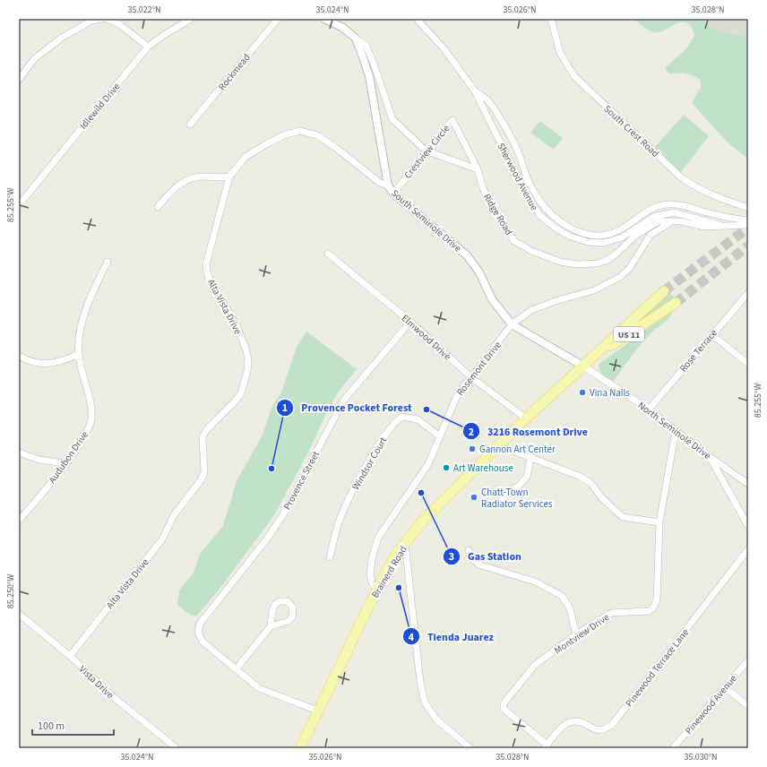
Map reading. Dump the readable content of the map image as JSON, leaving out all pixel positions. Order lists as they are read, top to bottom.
{
  "streets": {
    "main road": ["US 11", "Brainerd Road"],
    "street": [
      "Rockmead",
      "Idlewild Drive",
      "South Crest Road",
      "Crestview Circle",
      "Sherwood Avenue",
      "Ridge Road",
      "South Seminole Drive",
      "Alta Vista Drive",
      "Elmwood Drive",
      "Rose Terrace",
      "Rosemont Drive",
      "North Seminole Drive",
      "Audubon Drive",
      "Windsor Court",
      "Provence Street",
      "Montview Drive",
      "Pinewood Terrace Lane",
      "Vista Drive",
      "Pinewood Avenue"
    ]
  },
  "crossings": [
    ["Crestview Circle", "Ridge Road"],
    ["Crestview Circle", "South Seminole Drive"],
    ["Sherwood Avenue", "Ridge Road"],
    ["Ridge Road", "Rosemont Drive"],
    ["South Seminole Drive", "Alta Vista Drive"],
    ["South Seminole Drive", "Rosemont Drive"],
    ["South Seminole Drive", "North Seminole Drive"],
    ["South Seminole Drive", "Brainerd Road"],
    ["Alta Vista Drive", "Vista Drive"],
    ["Elmwood Drive", "Rosemont Drive"],
    ["Elmwood Drive", "Provence Street"],
    ["Elmwood Drive", "Brainerd Road"],
    ["Rose Terrace", "North Seminole Drive"],
    ["Rosemont Drive", "Windsor Court"],
    ["Rosemont Drive", "Brainerd Road"],
    ["North Seminole Drive", "Brainerd Road"],
    ["North Seminole Drive", "Montview Drive"],
    ["Montview Drive", "Pinewood Terrace Lane"]
  ],
  "places": [
    "Vina Nails",
    "3216 Rosemont Drive",
    "Gannon Art Center",
    "Art Warehouse",
    "Provence Pocket Forest",
    "Gas Station",
    "Chatt-Town Radiator Services",
    "Tienda Juarez"
  ],
  "scale_bar": "100 m",
  "coordinates": [
    "35.022°N",
    "35.024°N",
    "35.026°N",
    "35.028°N",
    "85.255°W",
    "85.250°W",
    "35.030°N"
  ]
}
